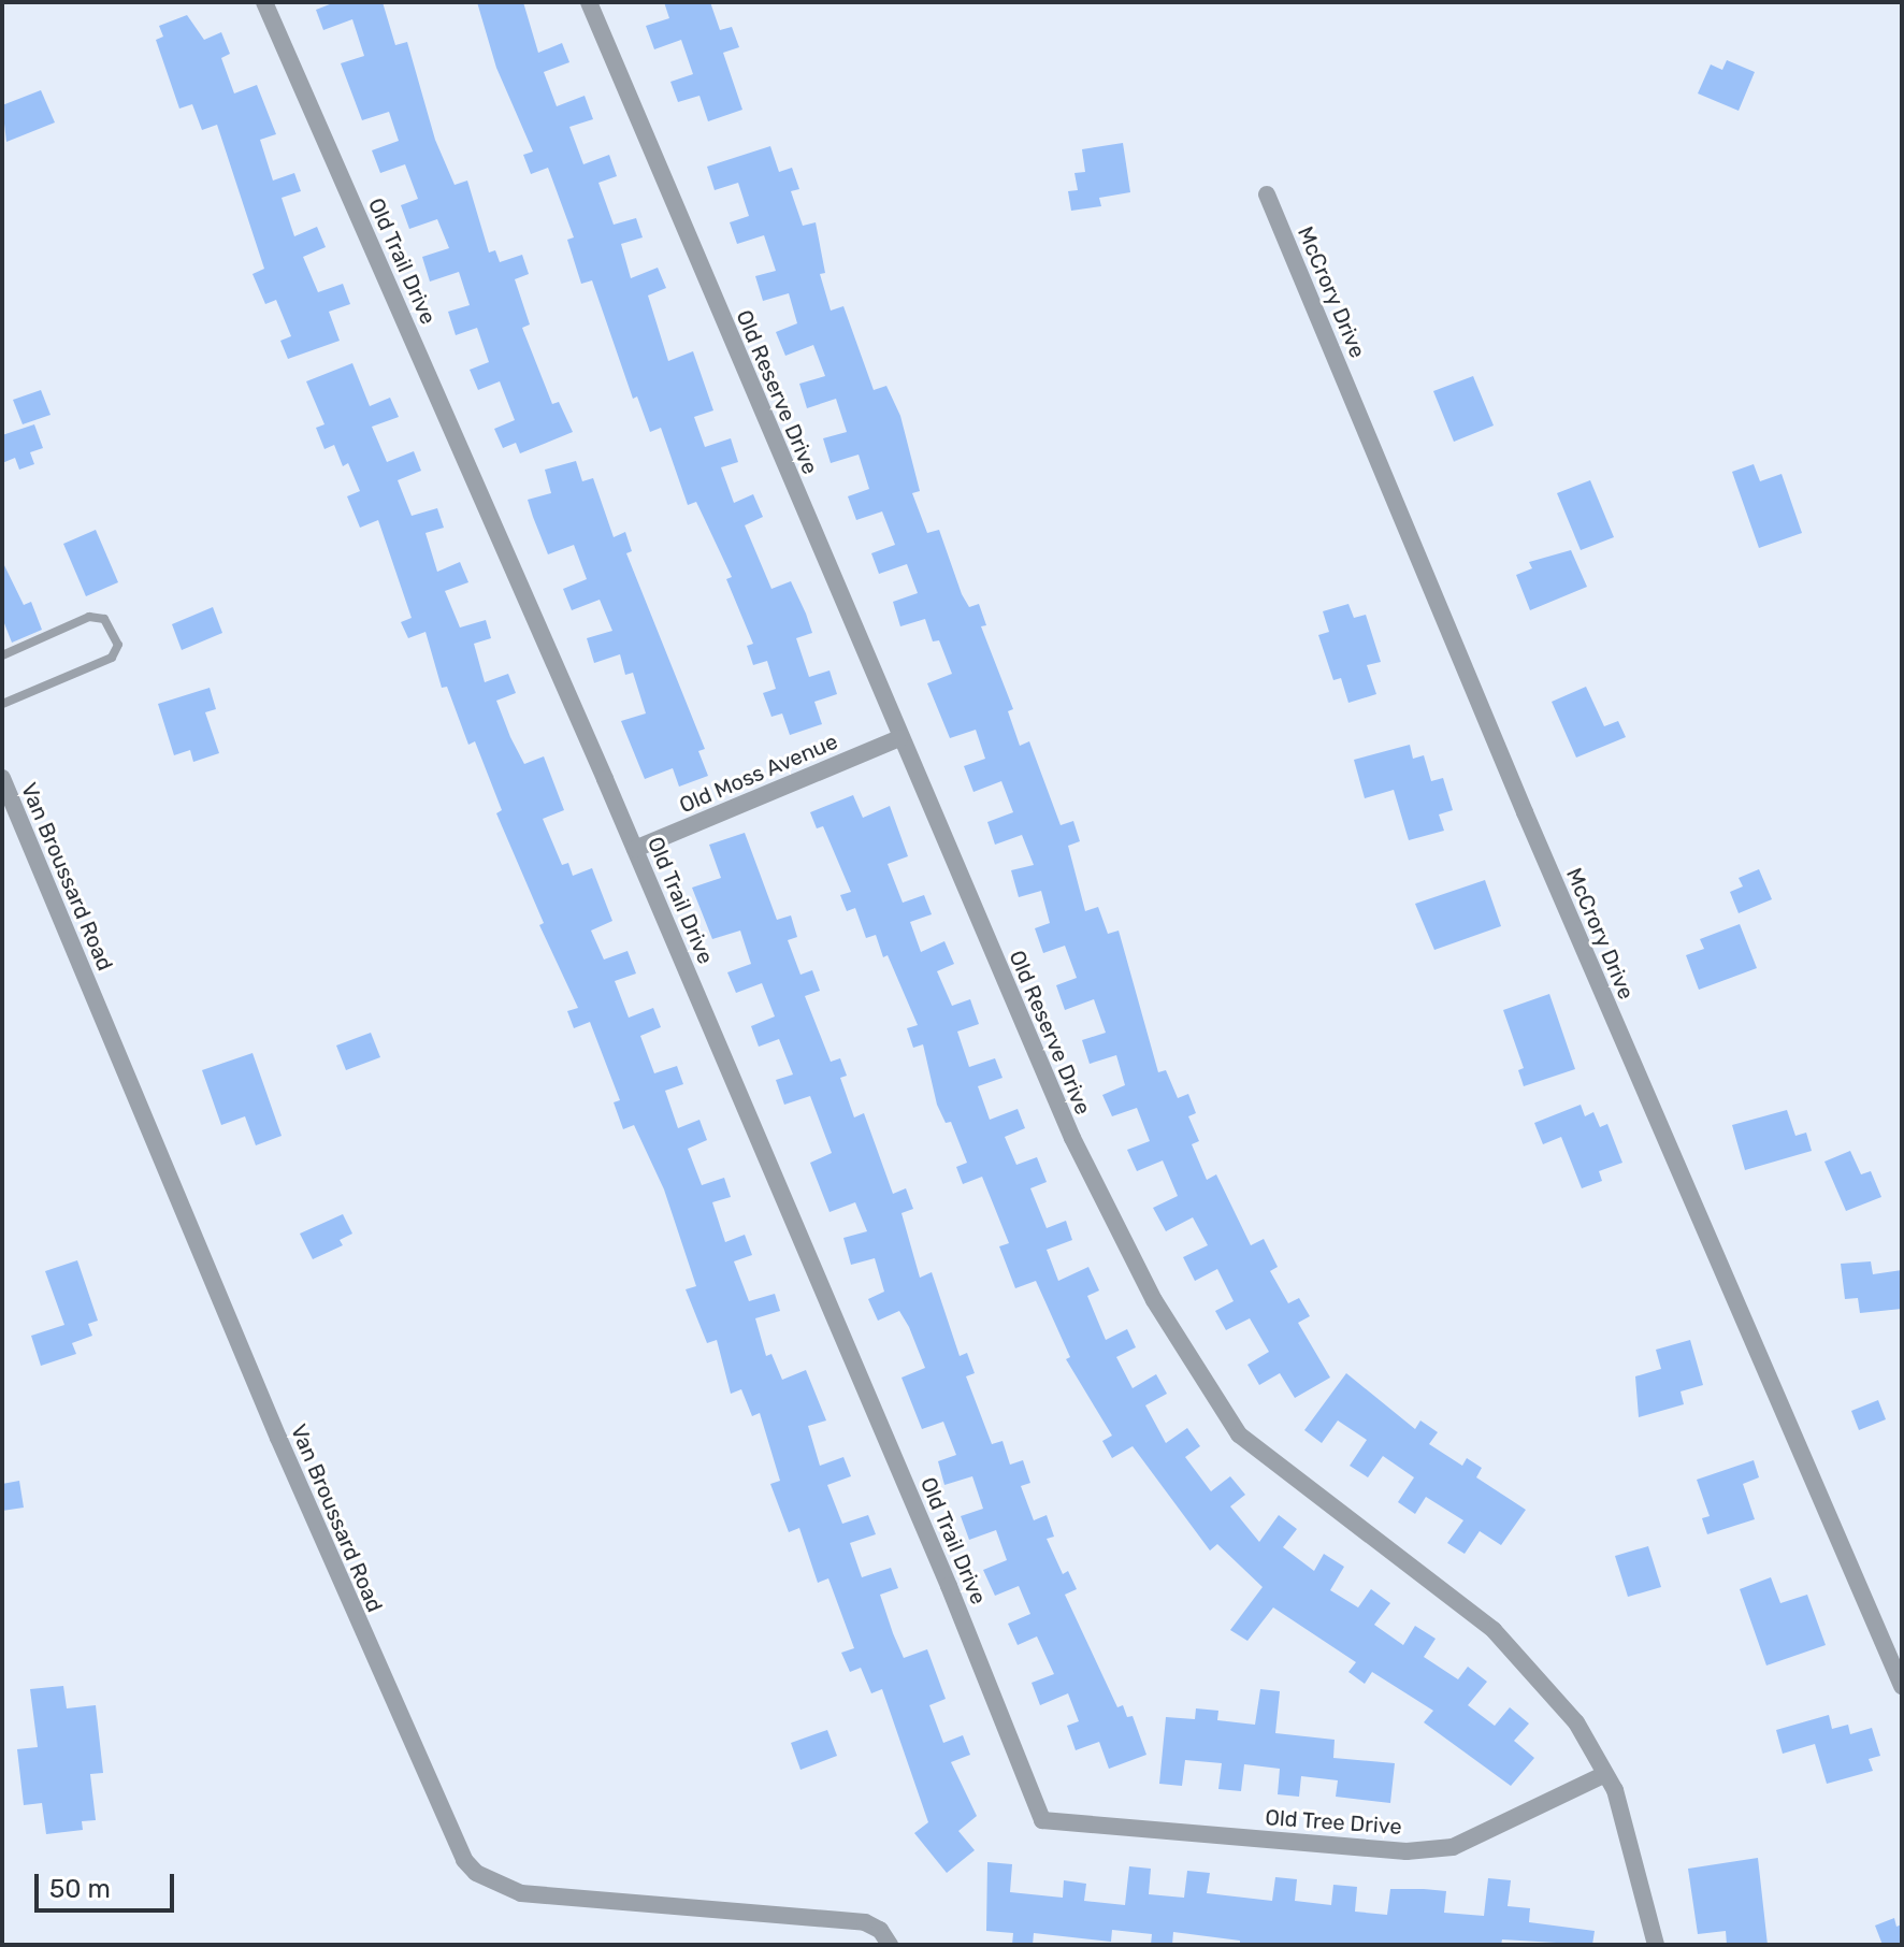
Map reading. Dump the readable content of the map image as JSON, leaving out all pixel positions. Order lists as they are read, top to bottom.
{
  "streets": {
    "street": [
      "Old Trail Drive",
      "McCrory Drive",
      "Old Reserve Drive",
      "Old Moss Avenue",
      "Van Broussard Road",
      "Old Tree Drive"
    ]
  },
  "crossings": [
    ["Old Trail Drive", "Old Moss Avenue"],
    ["Old Trail Drive", "Old Tree Drive"],
    ["Old Reserve Drive", "Old Moss Avenue"],
    ["Old Reserve Drive", "Old Tree Drive"]
  ],
  "scale_bar": "50 m"
}
